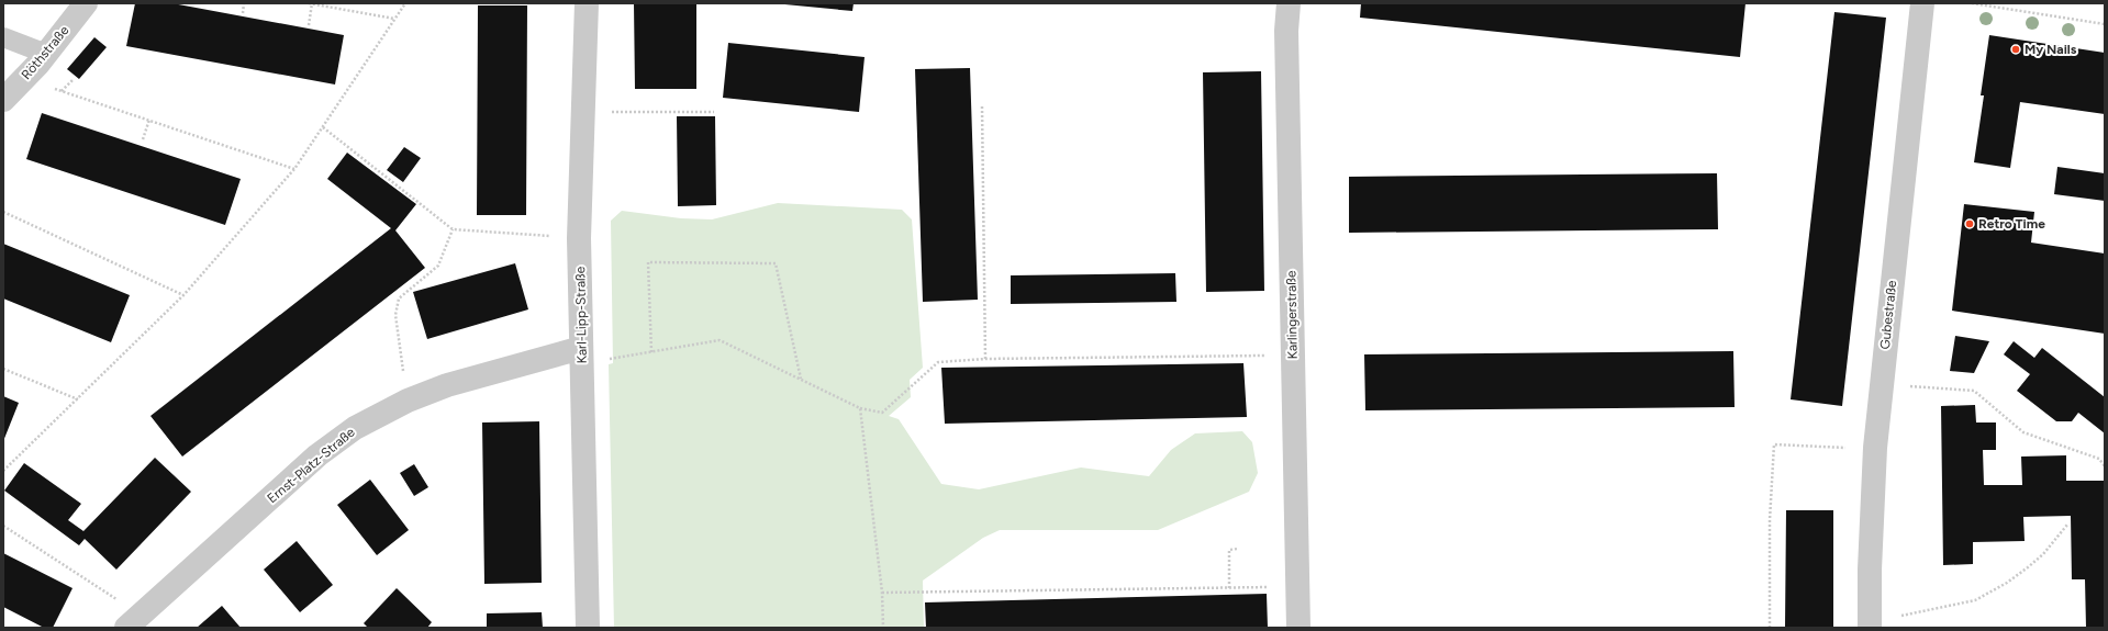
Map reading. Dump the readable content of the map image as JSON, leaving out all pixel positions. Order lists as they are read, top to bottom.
{
  "streets": {
    "street": [
      "Röthstraße",
      "Karl-Lipp-Straße",
      "Karlingerstraße",
      "Gubestraße",
      "Ernst-Platz-Straße"
    ]
  },
  "crossings": [
    ["Karl-Lipp-Straße", "Ernst-Platz-Straße"]
  ],
  "places": ["My Nails", "Retro Time"]
}
